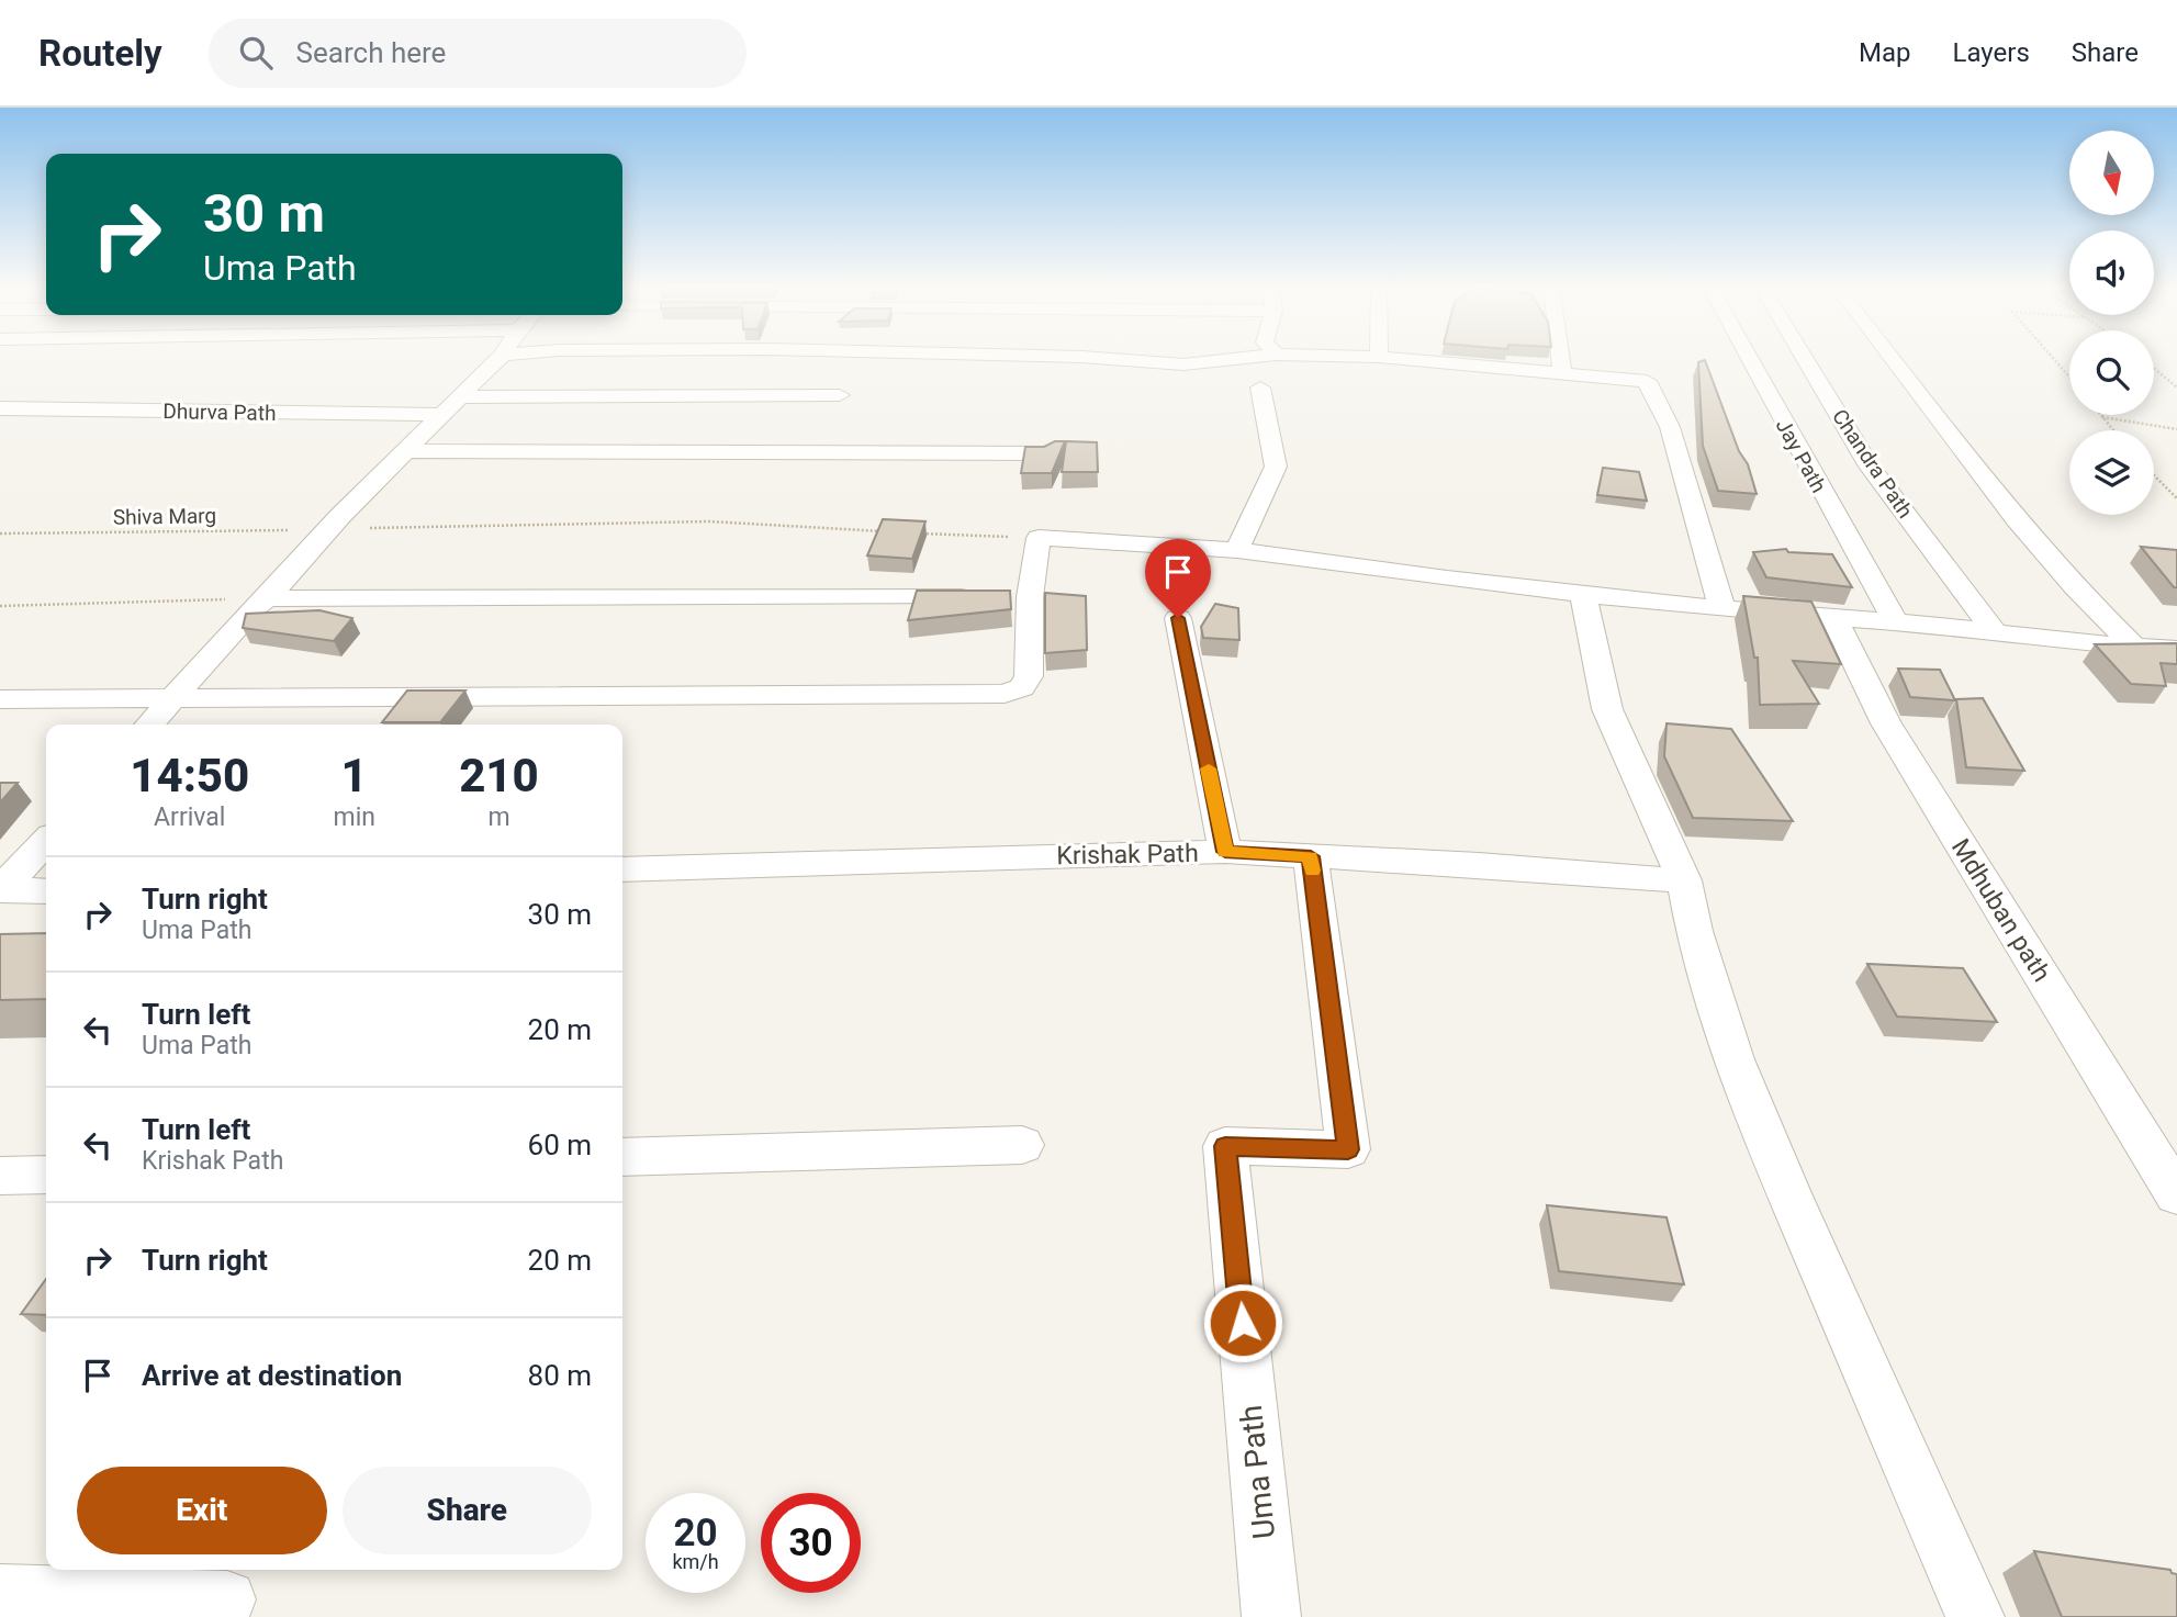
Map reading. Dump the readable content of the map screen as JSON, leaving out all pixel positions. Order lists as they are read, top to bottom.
{
  "streets": {
    "street": [
      "Dhurva Path",
      "Jay Path",
      "Chandra Path",
      "Krishak Path",
      "Mdhuban path",
      "Uma Path"
    ],
    "path": ["Shiva Marg"]
  },
  "crossings": [
    ["Krishak Path", "Uma Path"]
  ],
  "north": "bottom",
  "page": {
    "header": "Routely",
    "search": "Search here",
    "nav": ["Map", "Layers", "Share"],
    "turn": ["30 m", "Uma Path"],
    "eta": [
      "14:50",
      "Arrival",
      "1",
      "min",
      "210",
      "m"
    ],
    "list": [
      {
        "name": "Turn right",
        "note": "Uma Path",
        "value": "30 m"
      },
      {
        "name": "Turn left",
        "note": "Uma Path",
        "value": "20 m"
      },
      {
        "name": "Turn left",
        "note": "Krishak Path",
        "value": "60 m"
      },
      {
        "name": "Turn right",
        "value": "20 m"
      },
      {
        "name": "Arrive at destination",
        "value": "80 m"
      }
    ],
    "buttons": ["Exit", "Share"],
    "speed": "20 km/h",
    "limit": "30"
  }
}
